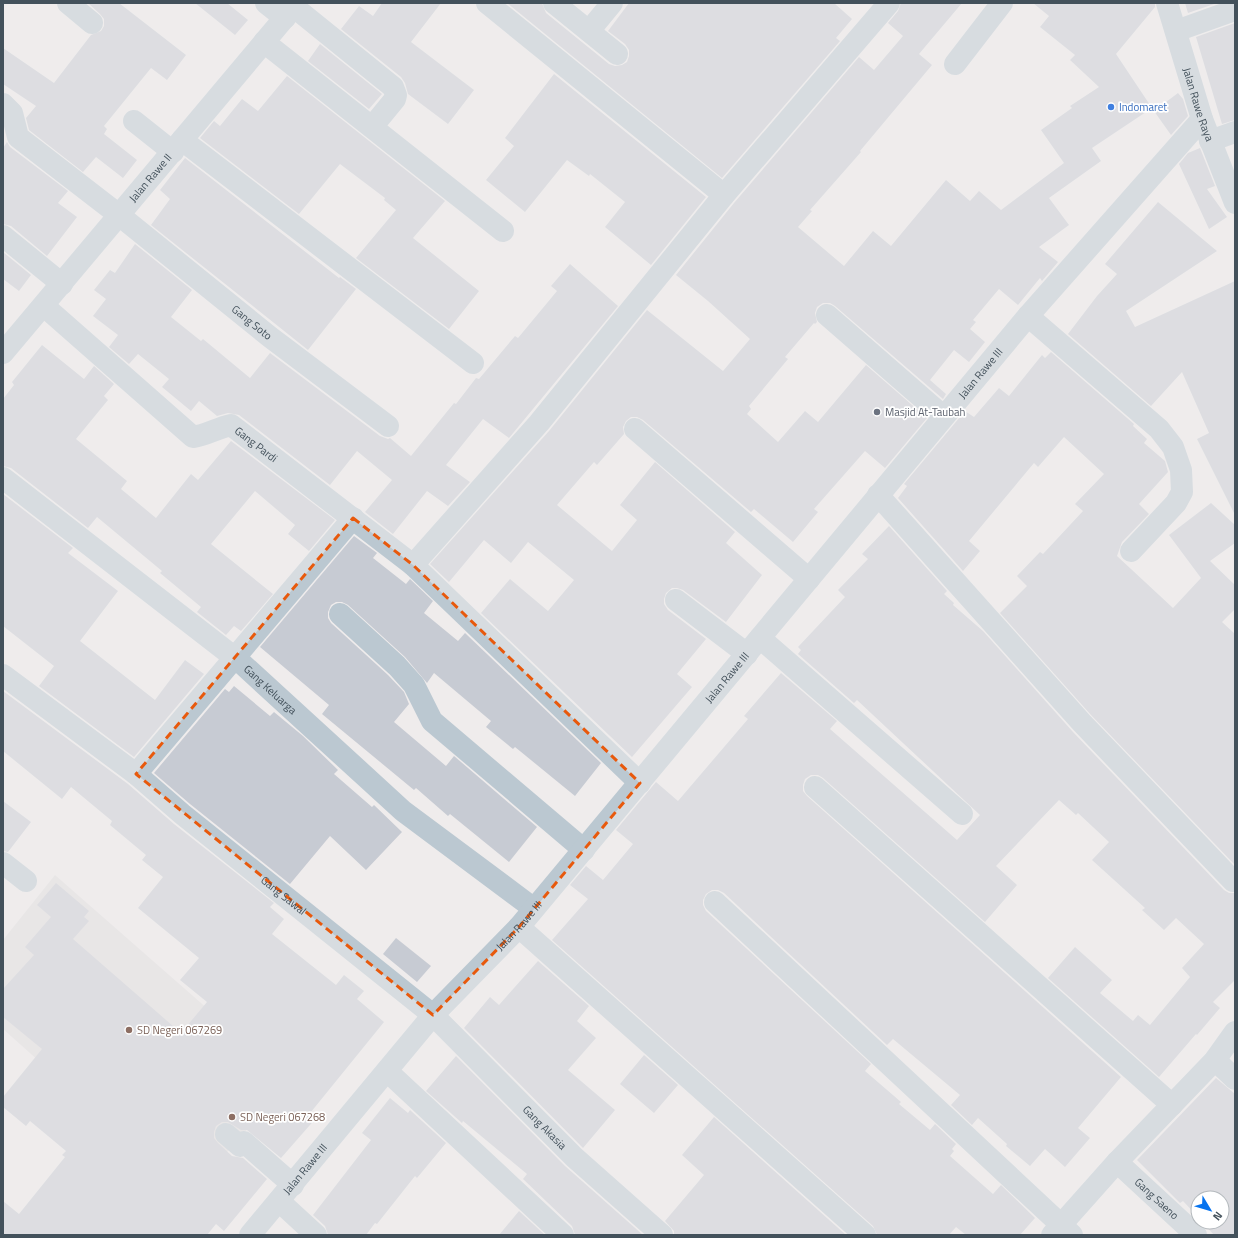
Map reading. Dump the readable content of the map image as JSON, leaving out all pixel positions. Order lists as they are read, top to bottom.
{
  "streets": {
    "street": [
      "Jalan Rawe Raya",
      "Jalan Rawe II",
      "Gang Soto",
      "Jalan Rawe III",
      "Gang Pardi",
      "Gang Keluarga",
      "Gang Sawal",
      "Gang Akasia",
      "Gang Saeno"
    ]
  },
  "crossings": [
    ["Jalan Rawe Raya", "Jalan Rawe III"],
    ["Jalan Rawe II", "Gang Soto"],
    ["Jalan Rawe II", "Gang Pardi"],
    ["Jalan Rawe III", "Gang Pardi"],
    ["Jalan Rawe III", "Gang Keluarga"],
    ["Jalan Rawe III", "Gang Sawal"],
    ["Jalan Rawe III", "Gang Akasia"],
    ["Gang Sawal", "Gang Akasia"]
  ],
  "places": [
    "Indomaret",
    "Masjid At-Taubah",
    "SD Negeri 067269",
    "SD Negeri 067268"
  ],
  "north": "bottom right"
}
